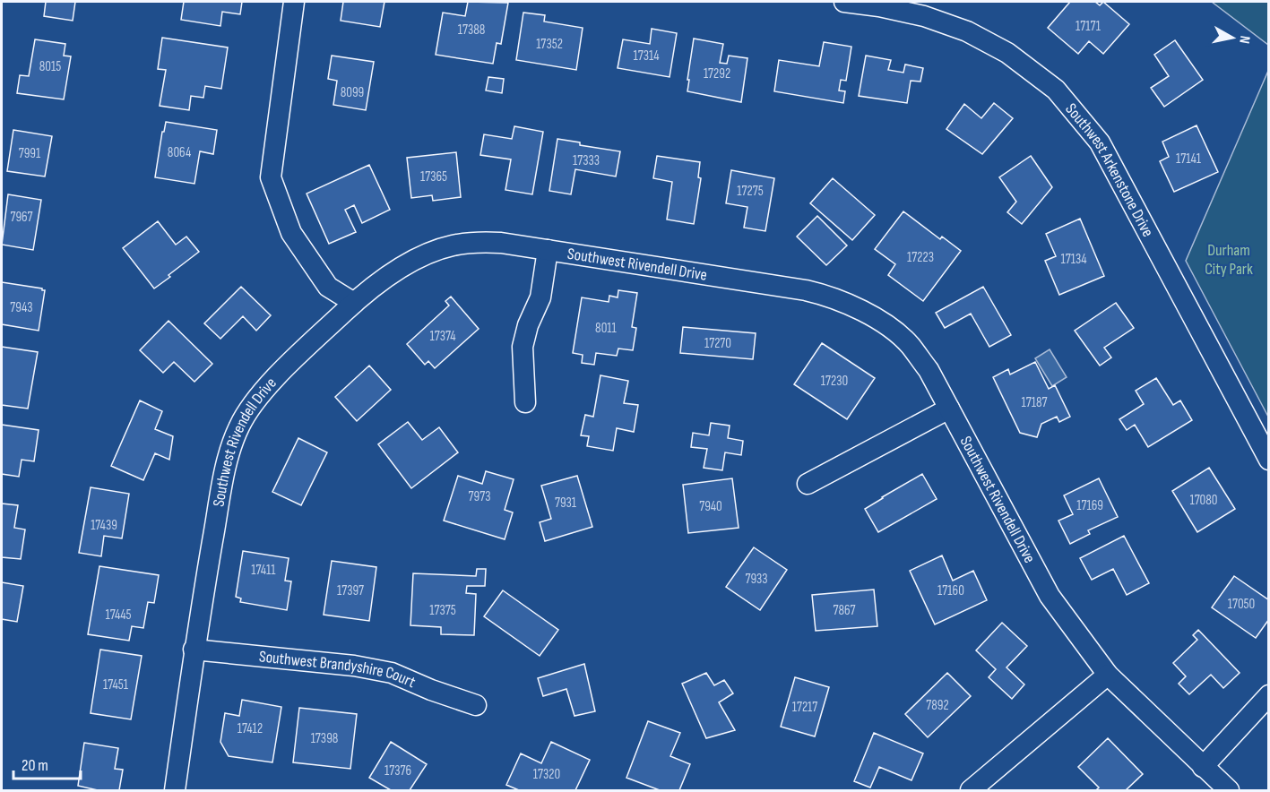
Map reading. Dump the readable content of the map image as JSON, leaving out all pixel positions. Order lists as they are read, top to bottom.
{
  "streets": {
    "street": ["Southwest Arkenstone Drive", "Southwest Rivendell Drive", "Southwest Brandyshire Court"]
  },
  "crossings": [
    ["Southwest Rivendell Drive", "Southwest Brandyshire Court"]
  ],
  "parks": ["Durham City Park"],
  "house_numbers": [
    "17171",
    "17388",
    "17352",
    "17314",
    "8015",
    "17292",
    "8099",
    "8064",
    "7991",
    "17141",
    "17333",
    "17365",
    "17275",
    "7967",
    "17223",
    "17134",
    "7943",
    "8011",
    "17374",
    "17270",
    "17230",
    "17187",
    "7973",
    "17080",
    "7931",
    "17169",
    "7940",
    "17439",
    "17411",
    "7933",
    "17397",
    "17160",
    "17050",
    "17375",
    "7867",
    "17445",
    "17451",
    "7892",
    "17217",
    "17412",
    "17398",
    "17376",
    "17320"
  ],
  "scale_bar": "20 m",
  "north": "right"
}
